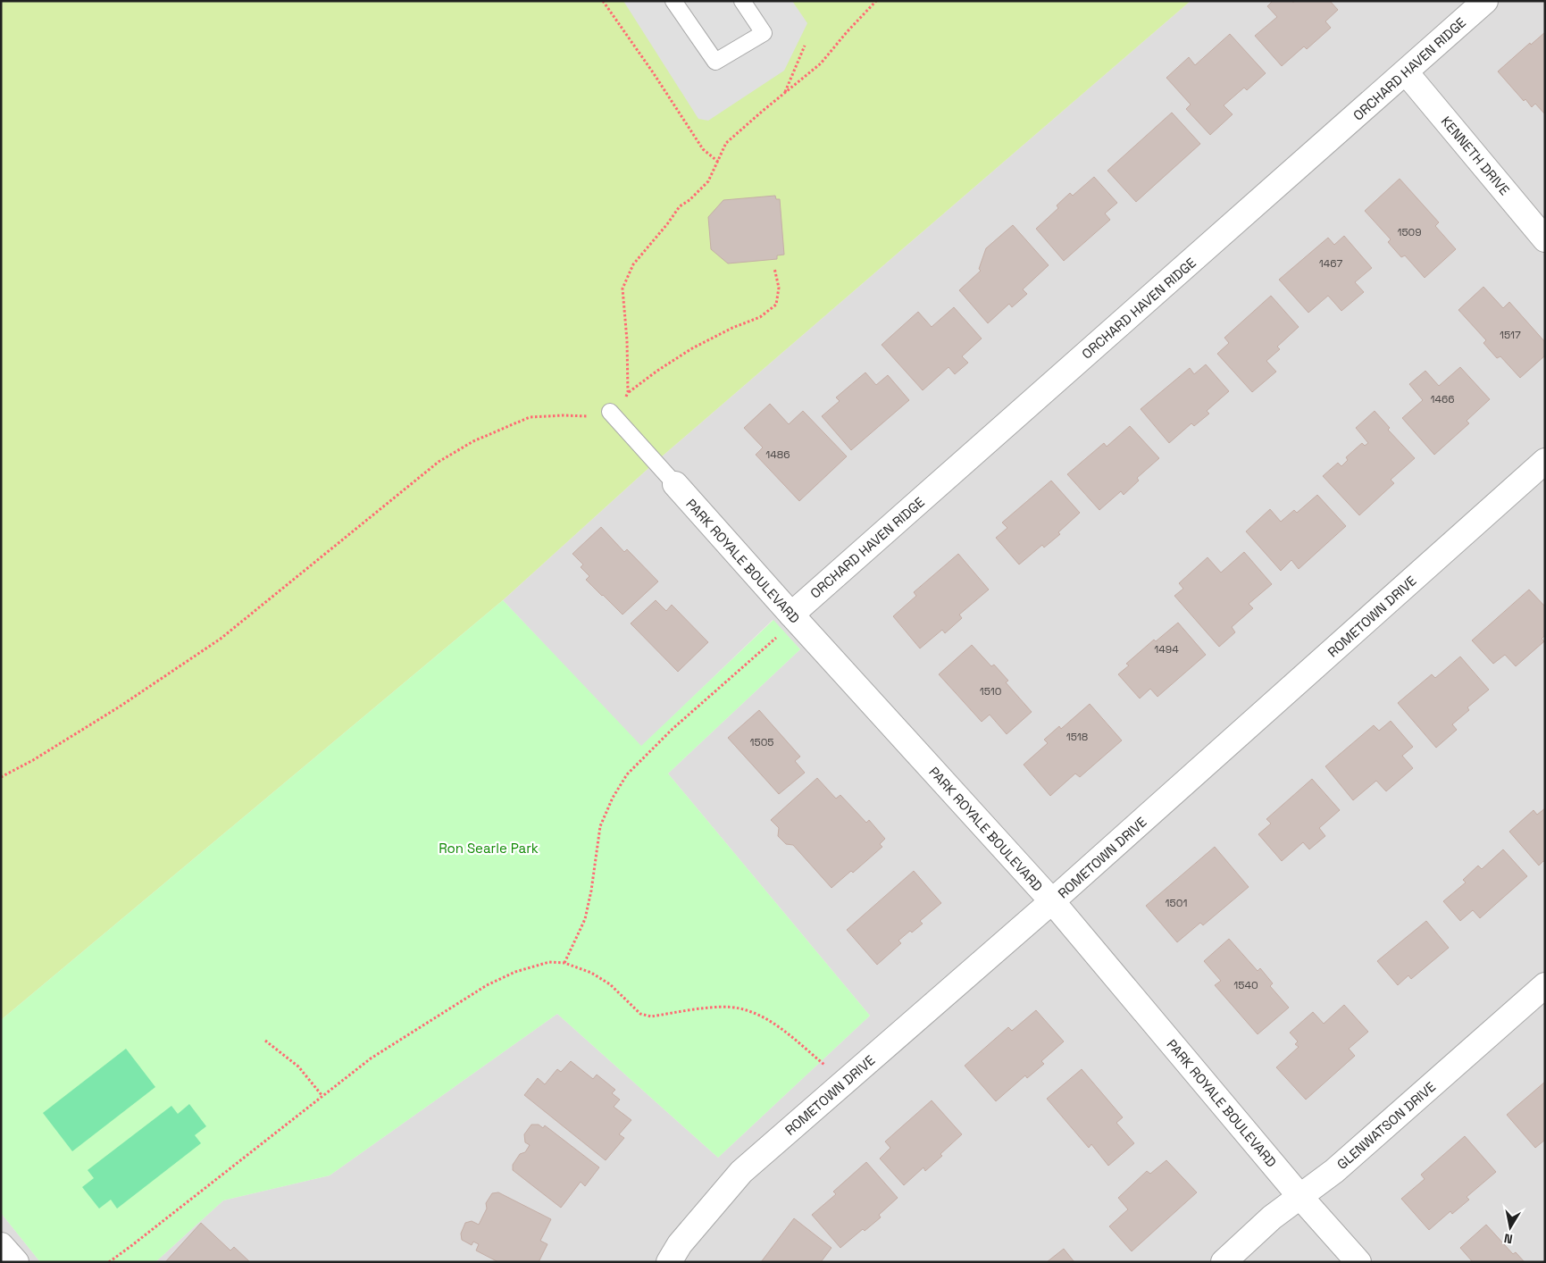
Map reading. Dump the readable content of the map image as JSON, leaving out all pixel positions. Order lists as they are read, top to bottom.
{
  "streets": {
    "street": [
      "ORCHARD HAVEN RIDGE",
      "KENNETH DRIVE",
      "PARK ROYALE BOULEVARD",
      "ROMETOWN DRIVE",
      "GLENWATSON DRIVE"
    ]
  },
  "crossings": [
    ["ORCHARD HAVEN RIDGE", "KENNETH DRIVE"],
    ["ORCHARD HAVEN RIDGE", "PARK ROYALE BOULEVARD"],
    ["PARK ROYALE BOULEVARD", "ROMETOWN DRIVE"],
    ["PARK ROYALE BOULEVARD", "GLENWATSON DRIVE"]
  ],
  "parks": ["Ron Searle Park"],
  "house_numbers": [
    "1509",
    "1467",
    "1517",
    "1466",
    "1486",
    "1494",
    "1510",
    "1518",
    "1505",
    "1501",
    "1540"
  ],
  "north": "bottom"
}
